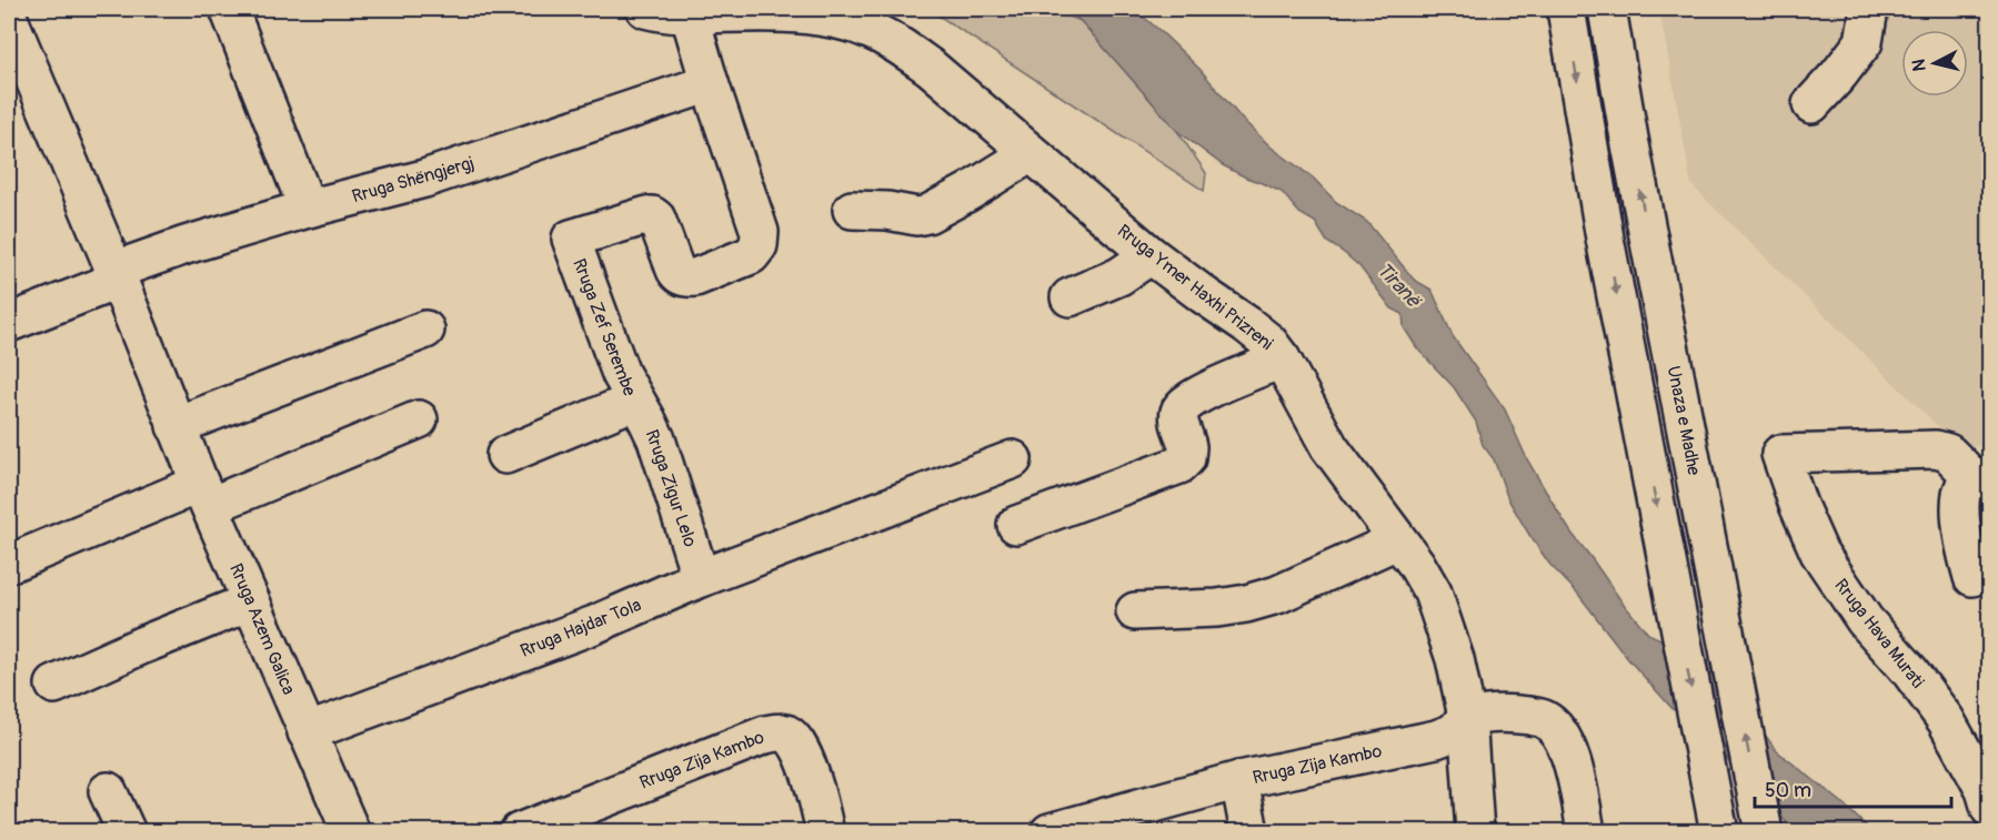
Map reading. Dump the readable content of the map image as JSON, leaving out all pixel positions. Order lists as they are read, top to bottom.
{
  "streets": {
    "main road": [
      "Rruga Shëngjergj",
      "Rruga Ymer Haxhi Prizreni",
      "Rruga Zef Serembe",
      "Unaza e Madhe",
      "Rruga Zigur Lelo",
      "Rruga Hajdar Tola",
      "Rruga Azem Galica",
      "Rruga Hava Murati",
      "Rruga Zija Kambo"
    ]
  },
  "crossings": [
    ["Rruga Shëngjergj", "Rruga Zef Serembe"],
    ["Rruga Shëngjergj", "Rruga Azem Galica"],
    ["Rruga Ymer Haxhi Prizreni", "Rruga Zef Serembe"],
    ["Rruga Ymer Haxhi Prizreni", "Rruga Zija Kambo"],
    ["Rruga Zef Serembe", "Rruga Zigur Lelo"],
    ["Rruga Zigur Lelo", "Rruga Hajdar Tola"],
    ["Rruga Hajdar Tola", "Rruga Azem Galica"]
  ],
  "water": ["Tiranë"],
  "scale_bar": "50 m",
  "north": "left"
}
